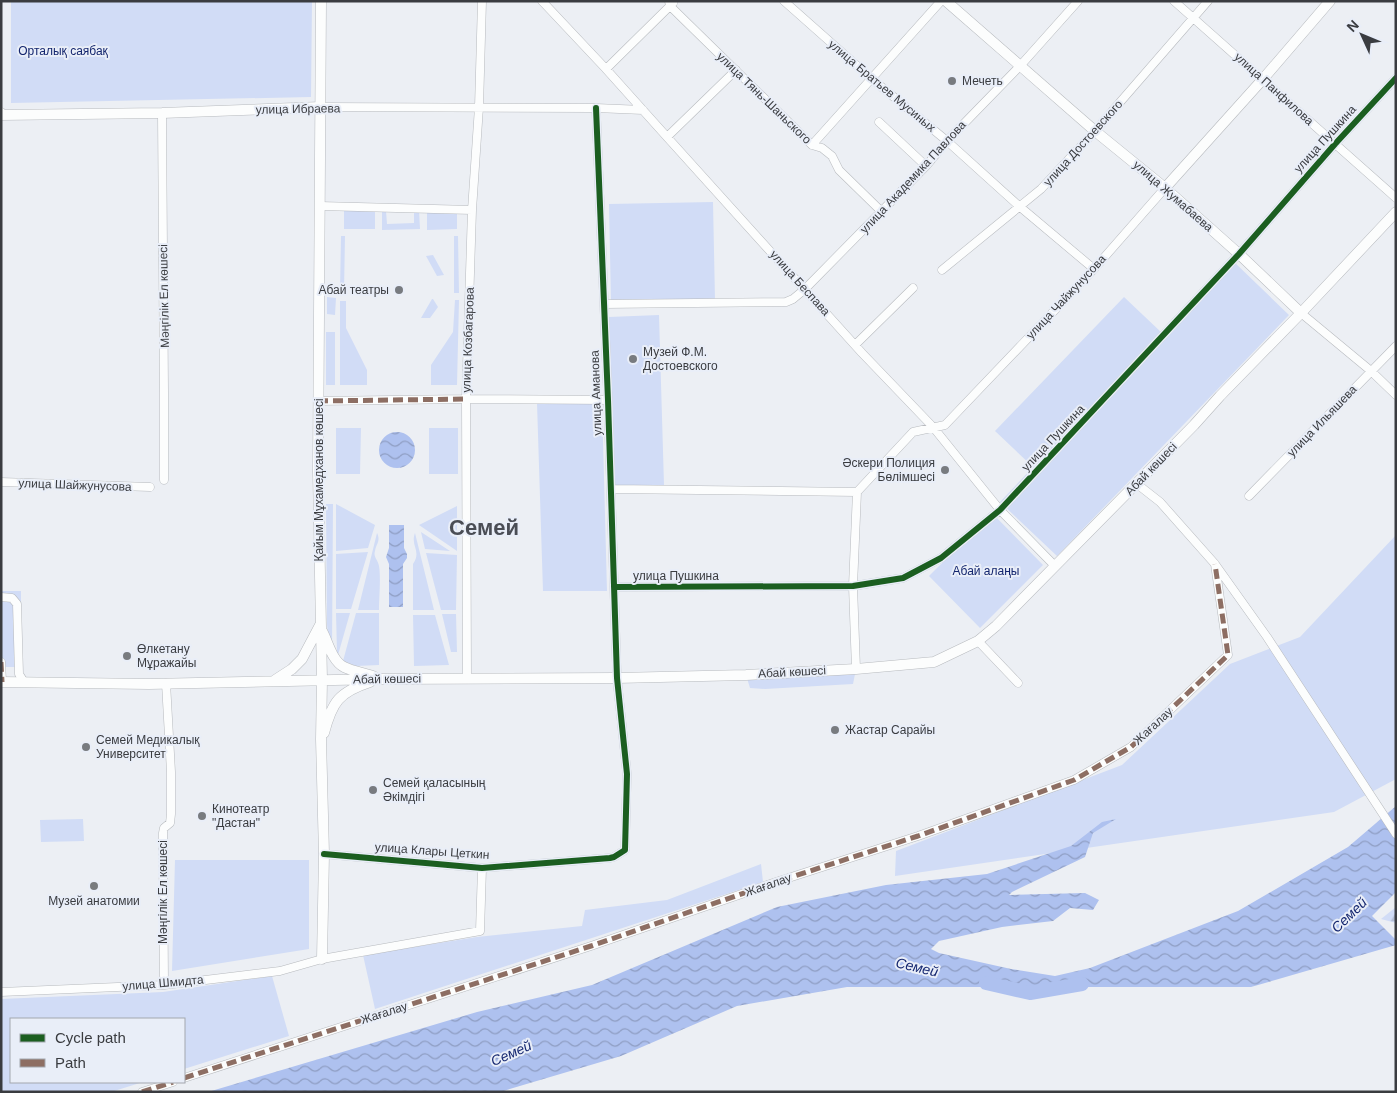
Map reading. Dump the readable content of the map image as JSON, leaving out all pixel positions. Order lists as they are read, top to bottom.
{
  "streets": {
    "street": [
      "улица Братьев Мусиных",
      "улица Панфилова",
      "улица Тянь-Шаньского",
      "улица Ибраева",
      "улица Пушкина",
      "улица Достоевского",
      "улица Академика Павлова",
      "улица Жумабаева",
      "улица Беспава",
      "Мәңгілік Ел көшесі",
      "улица Чайжунусова",
      "улица Козбагарова",
      "улица Аманова",
      "улица Ильяшева",
      "Абай көшесі",
      "Қайым Мұхамедханов көшесі",
      "улица Шайжунусова",
      "Жағалау",
      "улица Клары Цеткин",
      "улица Шмидта"
    ]
  },
  "crossings": [
    ["улица Братьев Мусиных", "улица Достоевского"],
    ["улица Братьев Мусиных", "улица Академика Павлова"],
    ["улица Братьев Мусиных", "улица Чайжунусова"],
    ["улица Панфилова", "улица Пушкина"],
    ["улица Панфилова", "улица Достоевского"],
    ["улица Панфилова", "улица Чайжунусова"],
    ["улица Тянь-Шаньского", "улица Академика Павлова"],
    ["улица Ибраева", "улица Беспава"],
    ["улица Ибраева", "Мәңгілік Ел көшесі"],
    ["улица Ибраева", "улица Козбагарова"],
    ["улица Ибраева", "улица Аманова"],
    ["улица Ибраева", "Қайым Мұхамедханов көшесі"],
    ["улица Пушкина", "улица Жумабаева"],
    ["улица Пушкина", "улица Беспава"],
    ["улица Пушкина", "улица Аманова"],
    ["улица Достоевского", "улица Жумабаева"],
    ["улица Академика Павлова", "улица Жумабаева"],
    ["улица Академика Павлова", "улица Беспава"],
    ["улица Академика Павлова", "улица Аманова"],
    ["улица Жумабаева", "улица Чайжунусова"],
    ["улица Жумабаева", "улица Ильяшева"],
    ["улица Жумабаева", "Абай көшесі"],
    ["улица Беспава", "улица Чайжунусова"],
    ["улица Беспава", "Абай көшесі"],
    ["Мәңгілік Ел көшесі", "Абай көшесі"],
    ["Мәңгілік Ел көшесі", "улица Шмидта"],
    ["улица Козбагарова", "Абай көшесі"],
    ["улица Аманова", "Абай көшесі"],
    ["улица Аманова", "улица Клары Цеткин"],
    ["Абай көшесі", "Қайым Мұхамедханов көшесі"],
    ["Қайым Мұхамедханов көшесі", "улица Клары Цеткин"],
    ["Қайым Мұхамедханов көшесі", "улица Шмидта"],
    ["улица Клары Цеткин", "улица Шмидта"]
  ],
  "districts": ["Семей"],
  "water": ["Семей"],
  "parks": ["Орталық саябақ", "Абай алаңы"],
  "places": [
    "Мечеть",
    "Абай театры",
    "Музей Ф.М. Достоевского",
    "Әскери Полиция Бөлімшесі",
    "Өлкетану Мұражайы",
    "Жастар Сарайы",
    "Семей Медикалық Университет",
    "Семей қаласының Әкімдігі",
    "Кинотеатр \"Дастан\"",
    "Музей анатомии"
  ],
  "legend": ["Cycle path", "Path"],
  "north": "top left"
}
